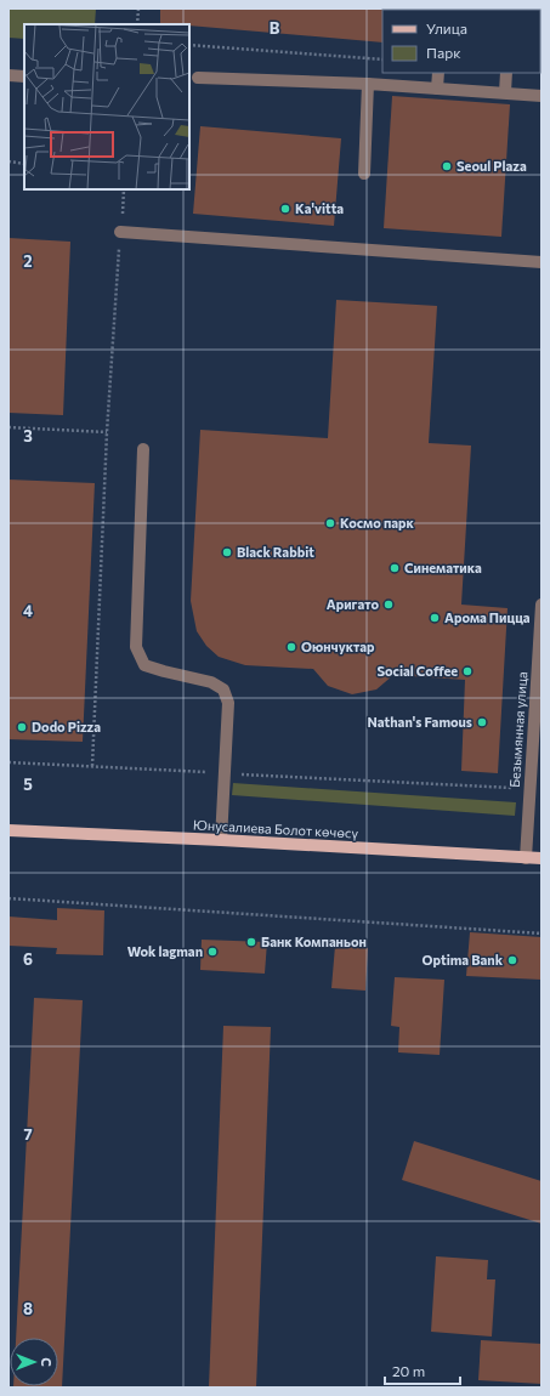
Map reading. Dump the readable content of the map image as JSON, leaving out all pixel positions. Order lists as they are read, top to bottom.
{
  "streets": {
    "main road": ["Юнусалиева Болот көчөсү"],
    "street": ["Безымянная улица"]
  },
  "crossings": [
    ["Безымянная улица", "Юнусалиева Болот көчөсү"]
  ],
  "places": [
    "Seoul Plaza",
    "Ka'vitta",
    "Космо парк",
    "Black Rabbit",
    "Синематика",
    "Аригато",
    "Арома Пицца",
    "Оюнчуктар",
    "Social Coffee",
    "Nathan's Famous",
    "Dodo Pizza",
    "Банк Компаньон",
    "Wok lagman",
    "Optima Bank"
  ],
  "legend": ["Улица", "Парк"],
  "scale_bar": "20 m",
  "north": "right",
  "grid": {
    "columns": ["B"],
    "rows": [
      "2",
      "3",
      "4",
      "5",
      "6",
      "7",
      "8"
    ]
  }
}
